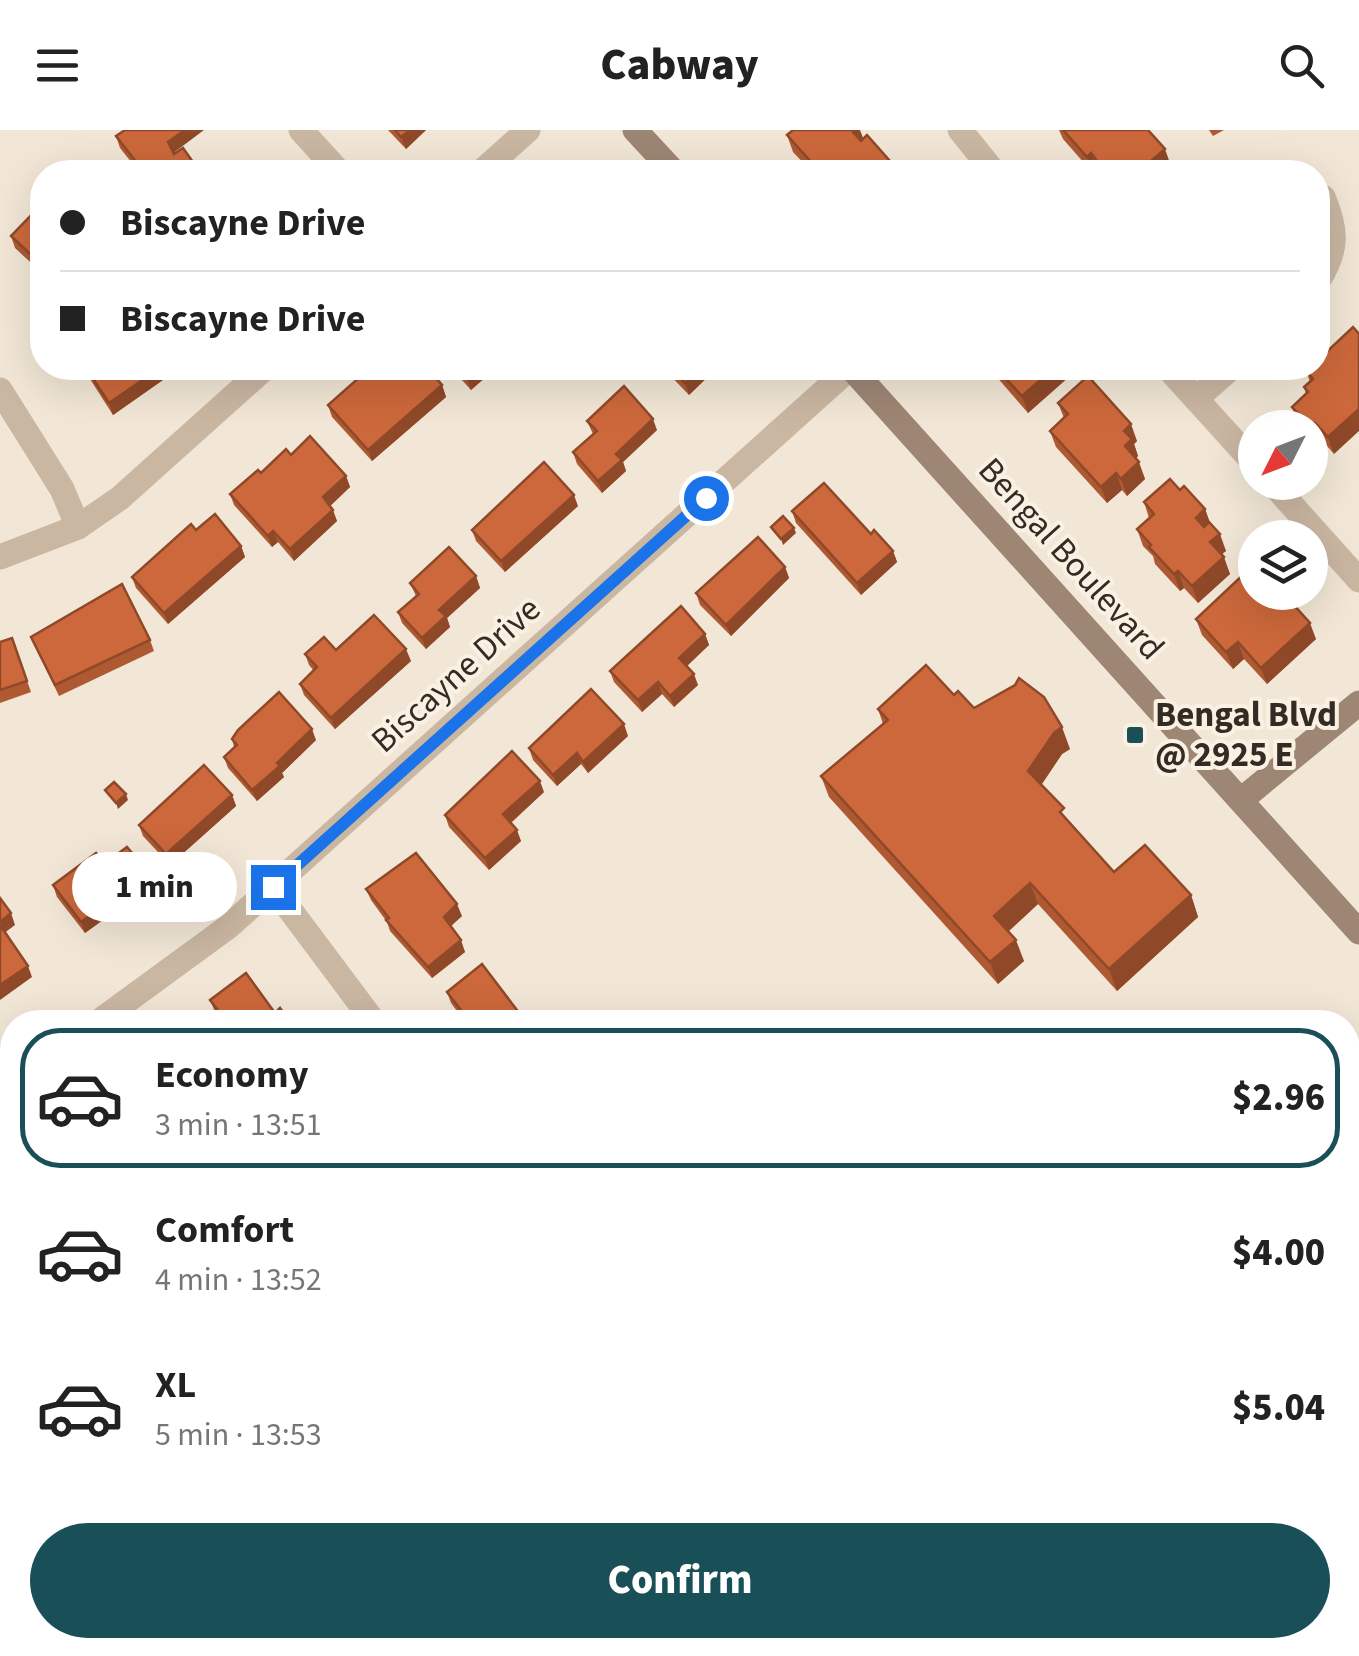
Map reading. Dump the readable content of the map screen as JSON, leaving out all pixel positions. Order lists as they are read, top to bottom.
{
  "streets": {
    "main road": ["Bengal Boulevard"],
    "street": ["Biscayne Drive"]
  },
  "places": {
    "transit": ["Bengal Blvd @ 2925 E"]
  },
  "north": "bottom left",
  "page": {
    "header": "Cabway",
    "banner": ["Biscayne Drive", "Biscayne Drive"],
    "bubble": "1 min",
    "list": [
      {
        "name": "Economy",
        "note": "3 min · 13:51",
        "value": "$2.96"
      },
      {
        "name": "Comfort",
        "note": "4 min · 13:52",
        "value": "$4.00"
      },
      {
        "name": "XL",
        "note": "5 min · 13:53",
        "value": "$5.04"
      }
    ],
    "buttons": "Confirm"
  }
}
